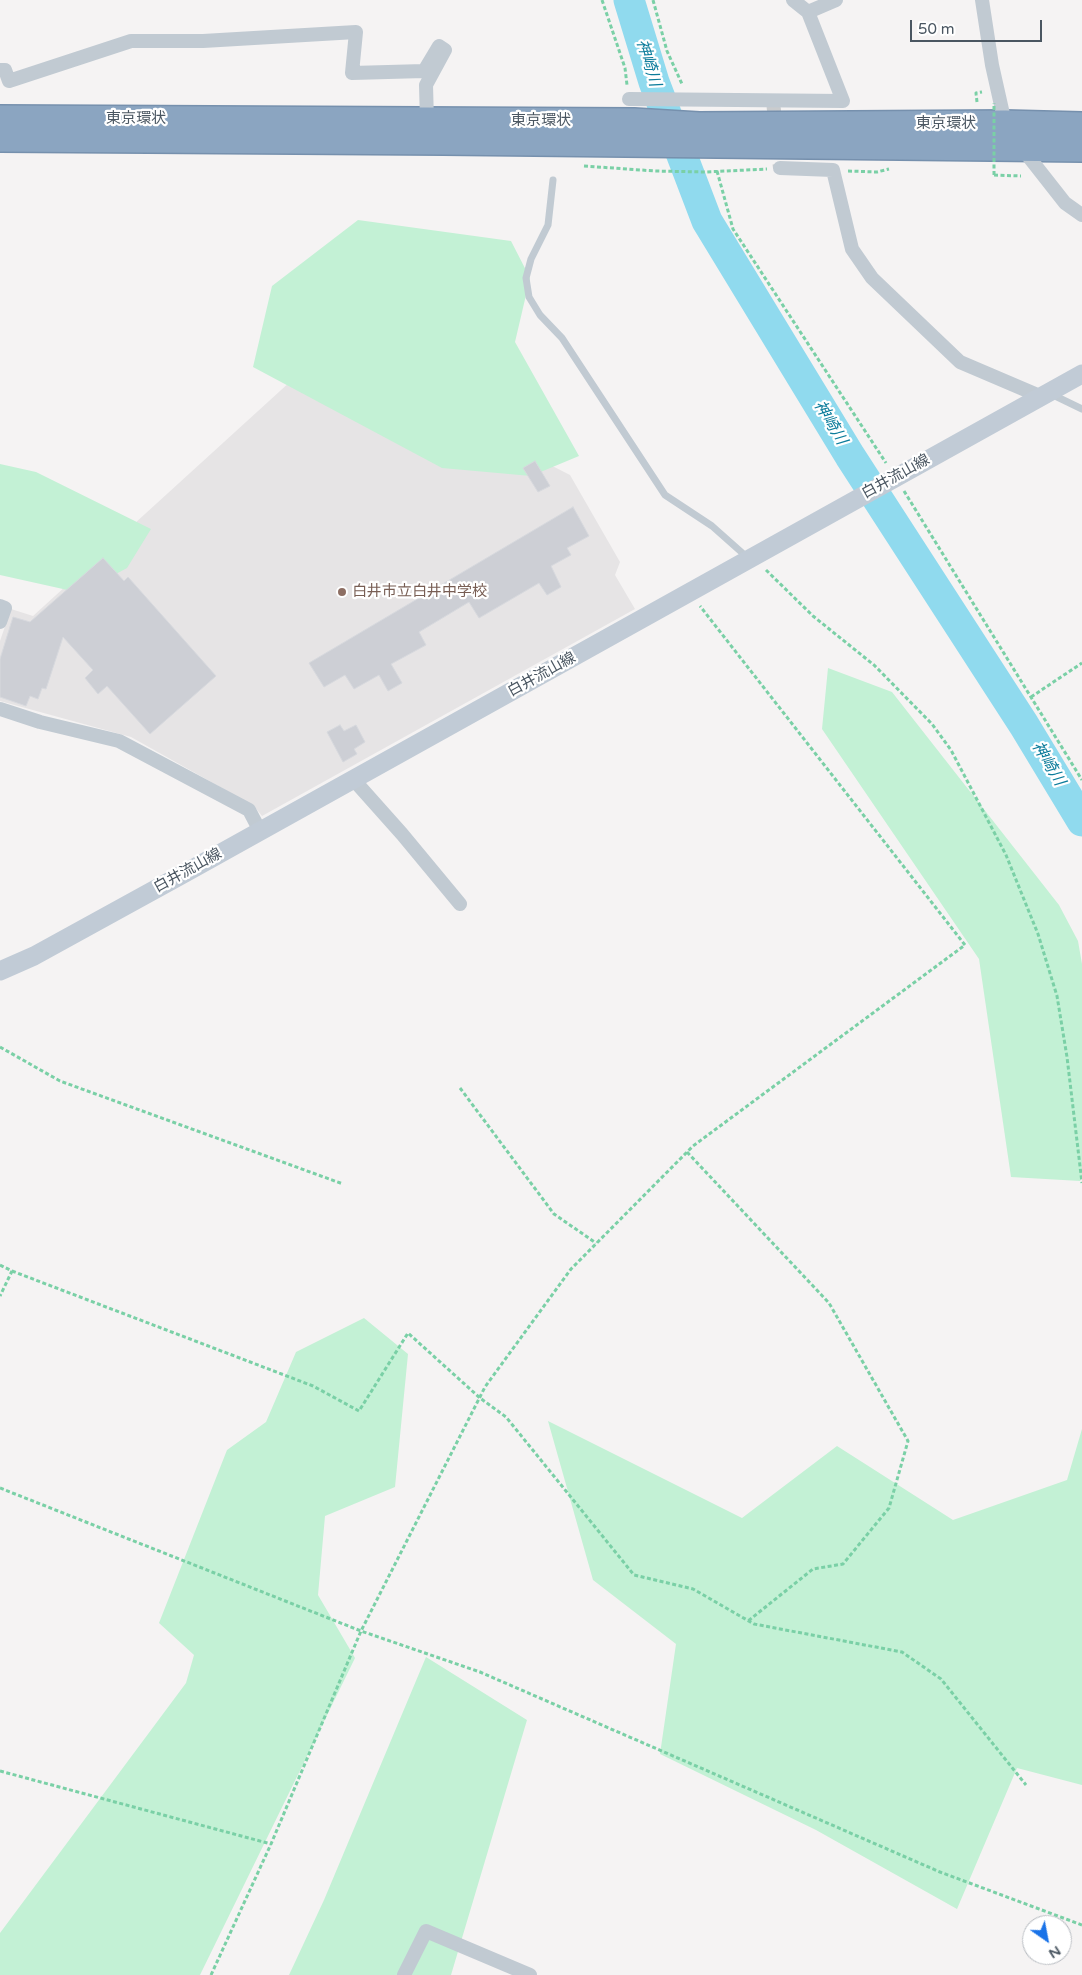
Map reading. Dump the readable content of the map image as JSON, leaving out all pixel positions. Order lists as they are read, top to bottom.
{
  "streets": {
    "highway": ["東京環状"],
    "main road": ["白井流山線"]
  },
  "water": ["神崎川"],
  "places": ["白井市立白井中学校"],
  "scale_bar": "50 m",
  "north": "bottom right"
}
